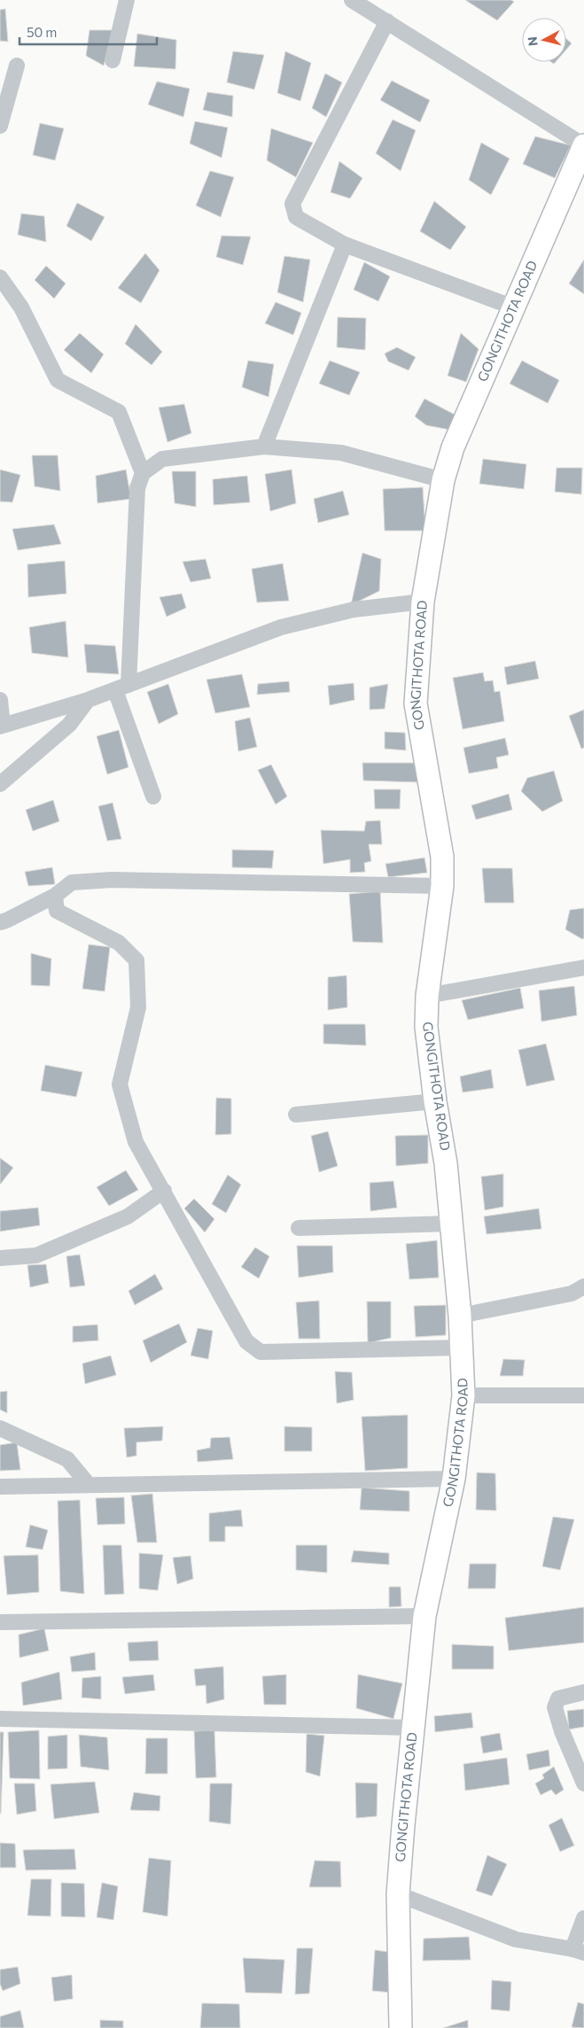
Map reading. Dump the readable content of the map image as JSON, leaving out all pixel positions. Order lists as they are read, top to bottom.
{
  "streets": {
    "street": ["GONGITHOTA ROAD"]
  },
  "scale_bar": "50 m",
  "north": "left"
}
